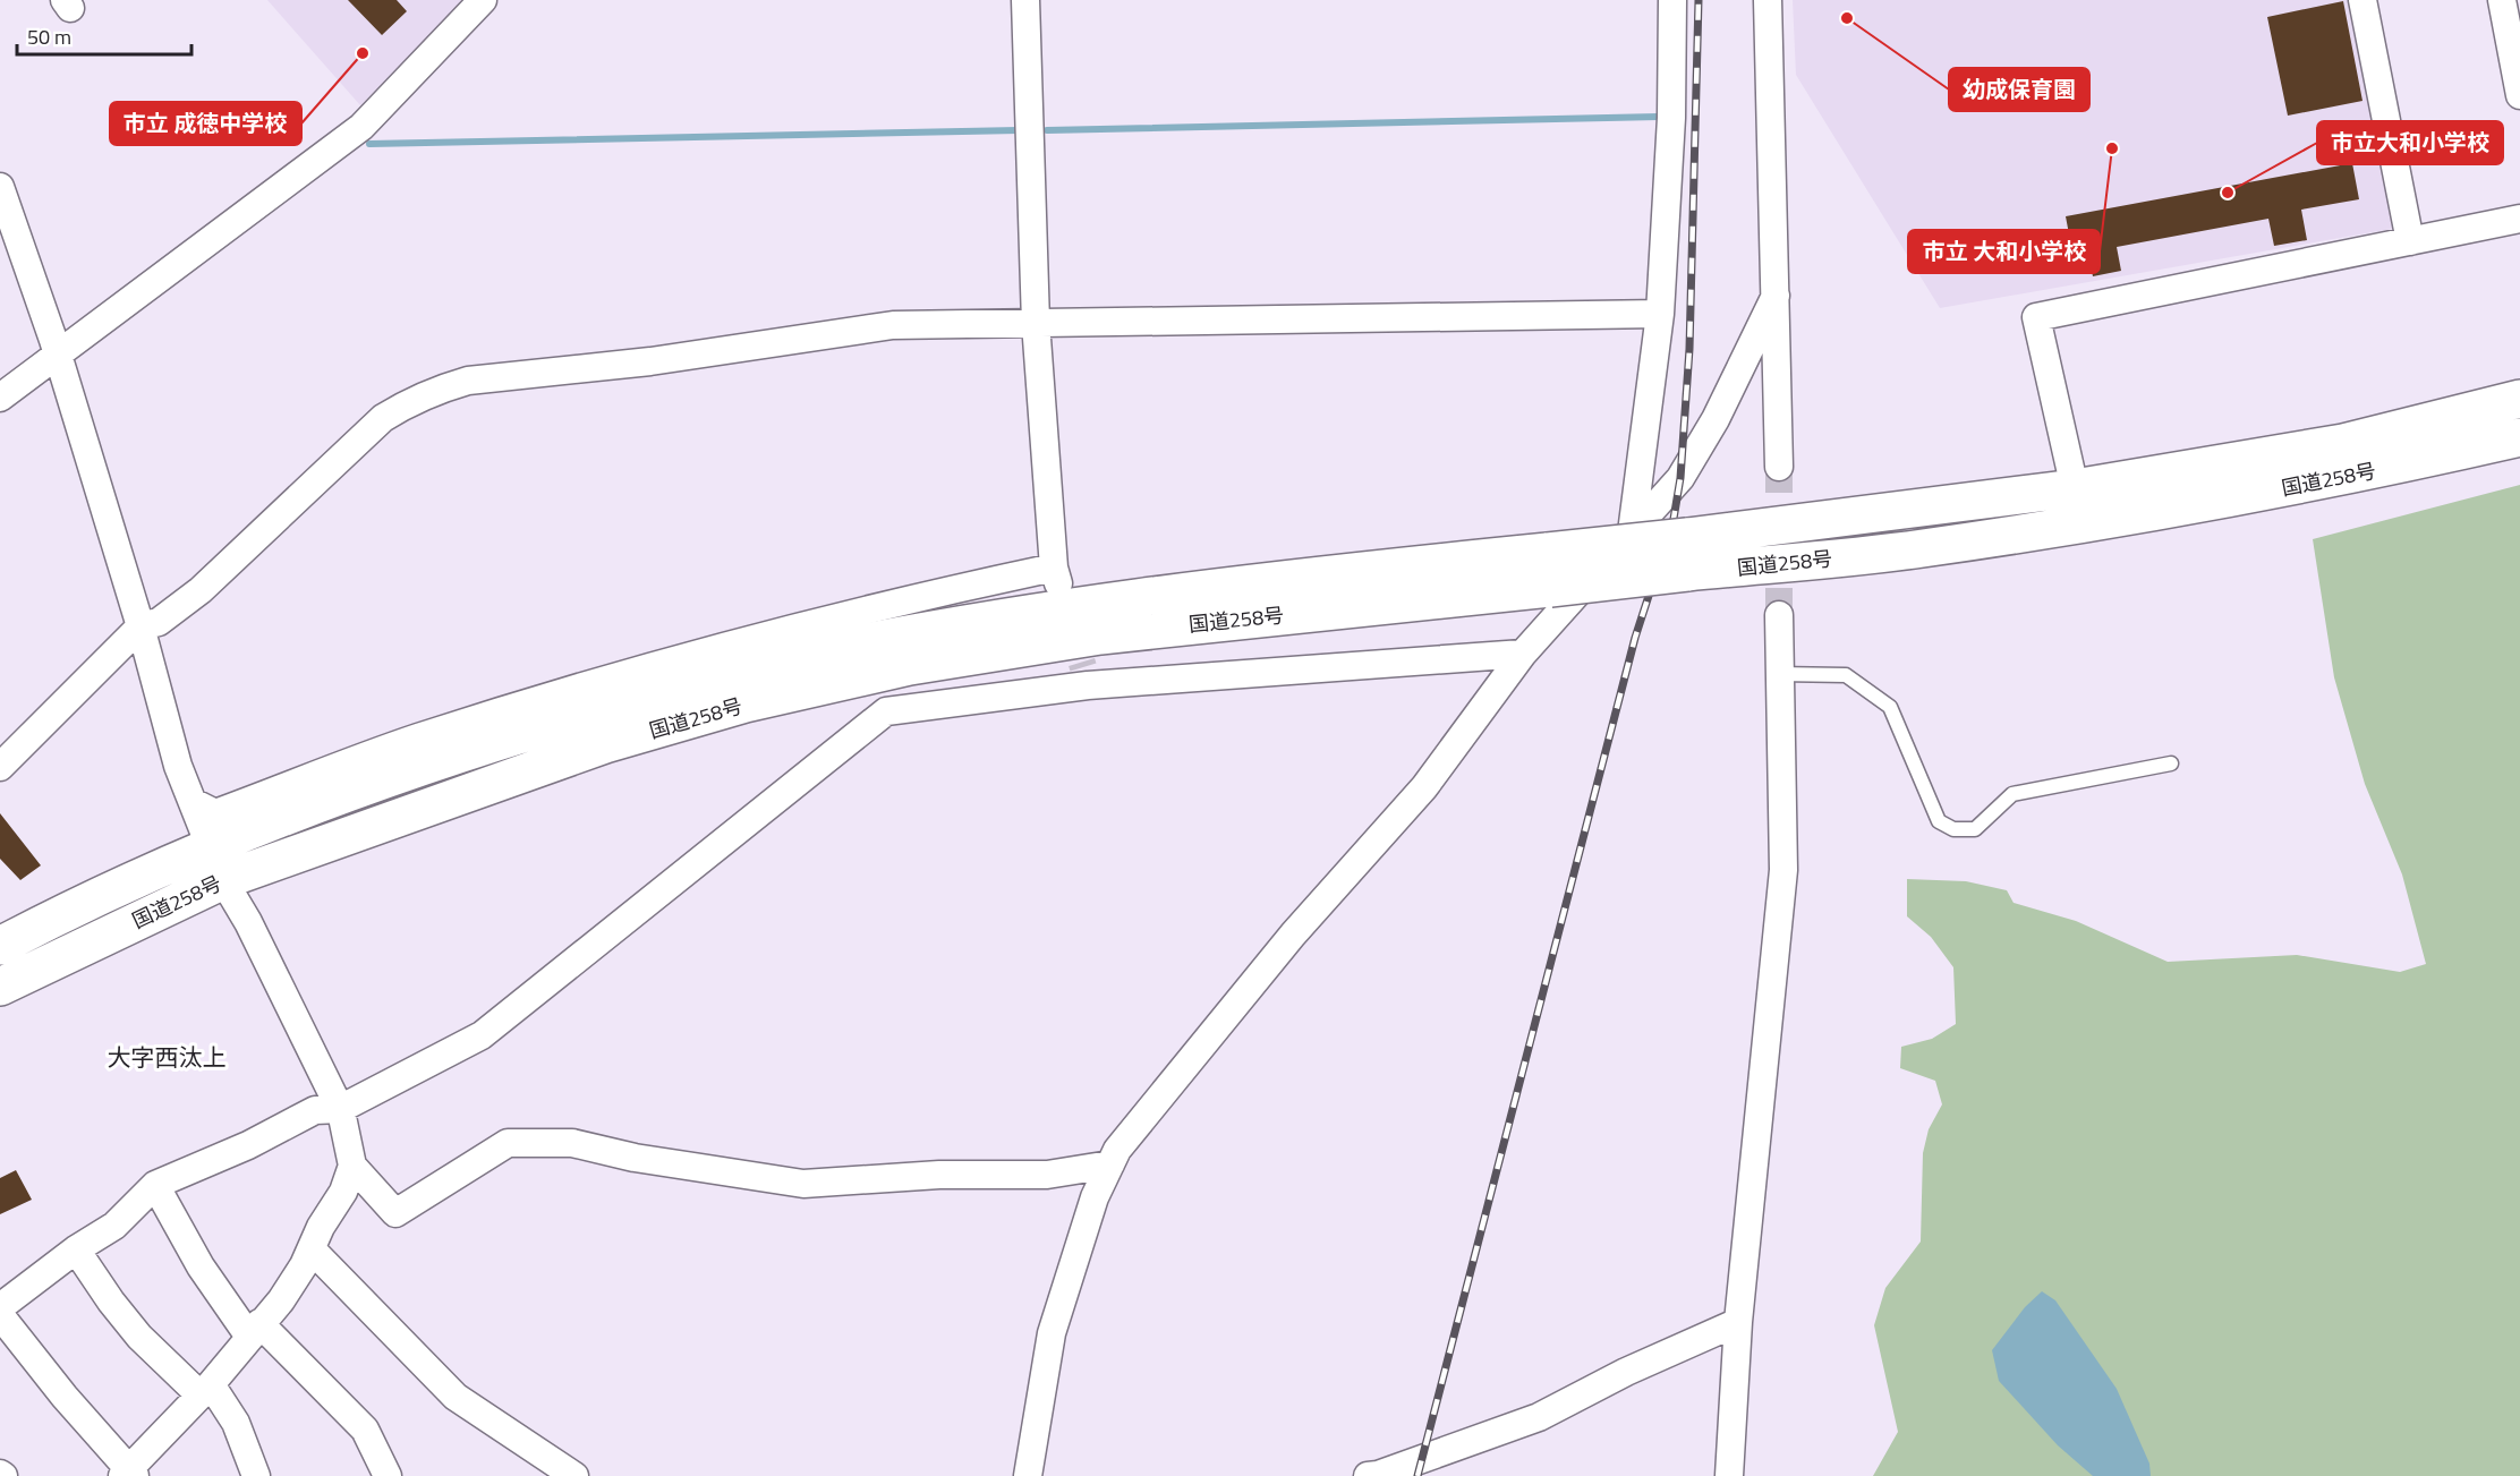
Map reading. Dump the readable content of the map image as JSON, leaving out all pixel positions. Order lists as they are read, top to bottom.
{
  "streets": {
    "highway": ["国道258号"]
  },
  "districts": ["大字西汰上"],
  "places": [
    "幼成保育園",
    "市立 成徳中学校",
    "市立 大和小学校",
    "市立大和小学校"
  ],
  "scale_bar": "50 m"
}
